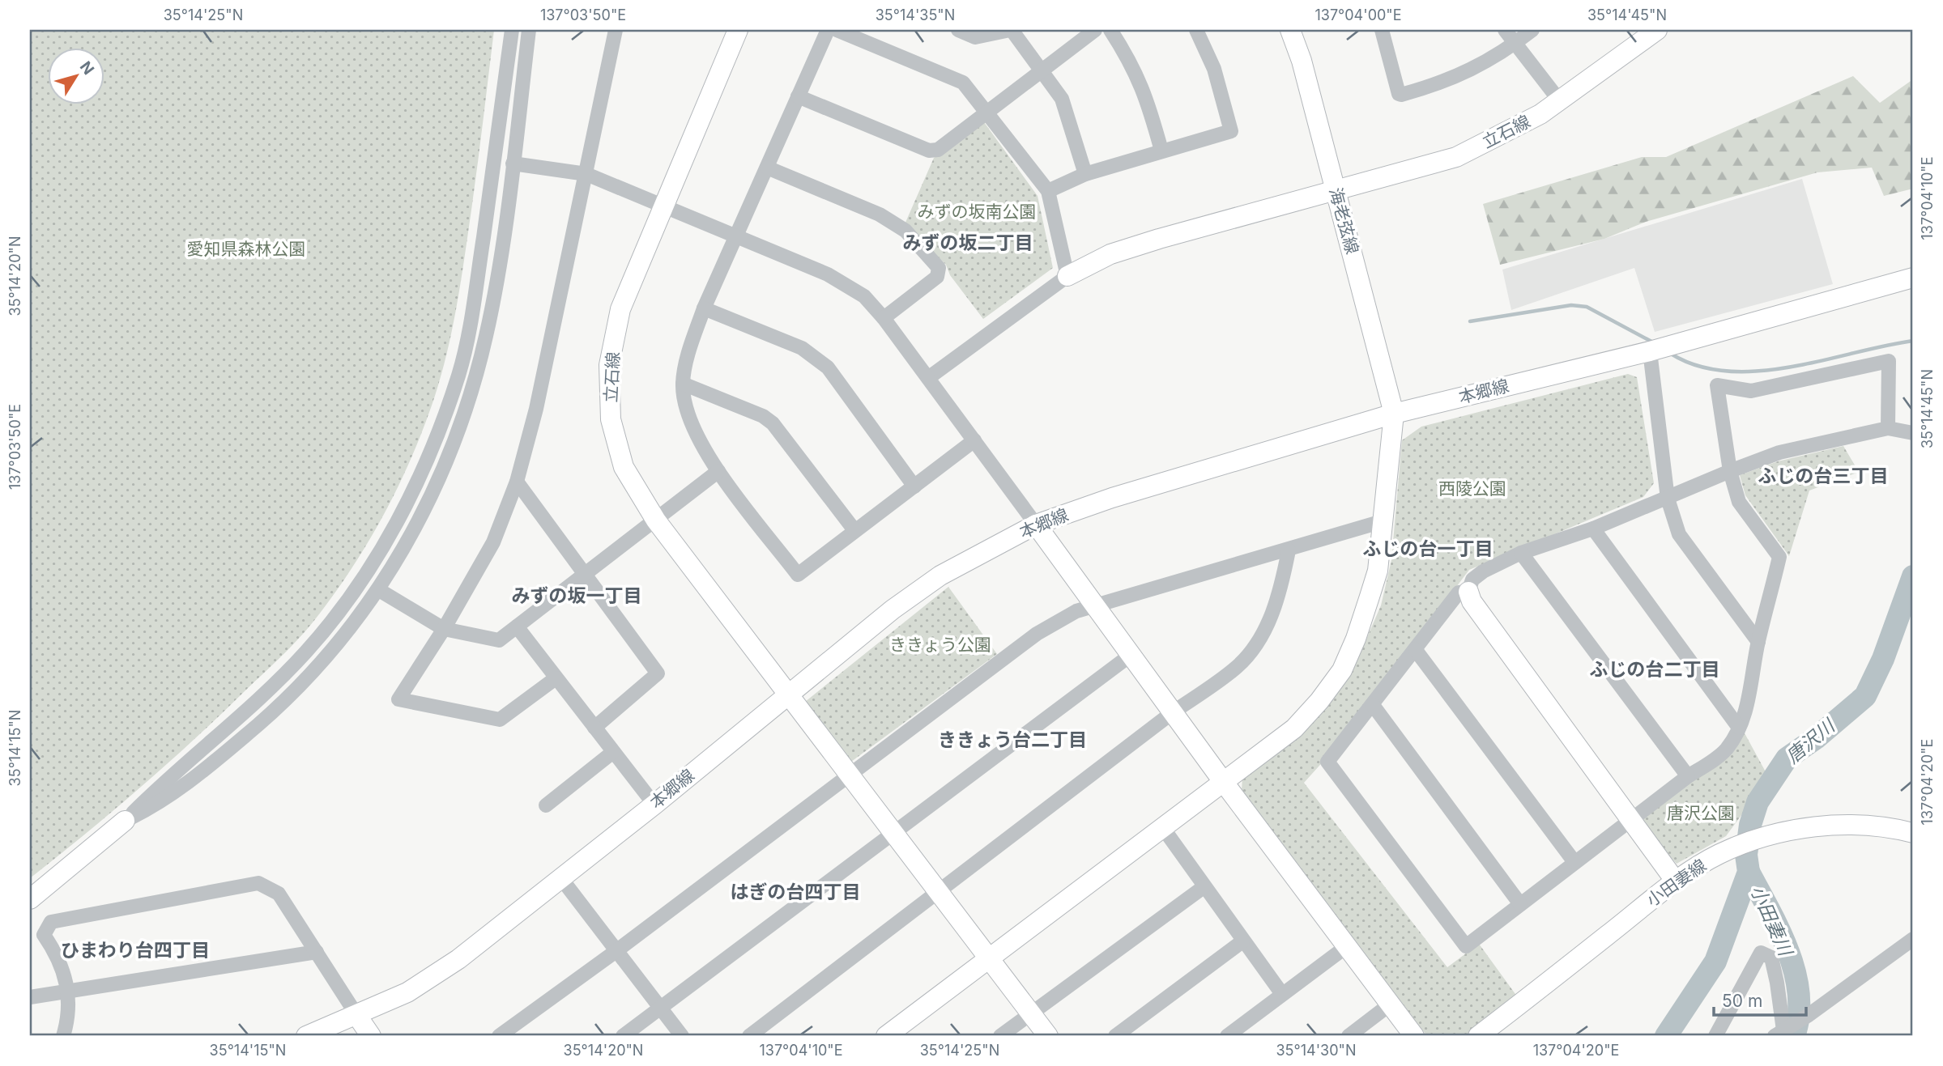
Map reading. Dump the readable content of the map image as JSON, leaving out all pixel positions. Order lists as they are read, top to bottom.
{
  "streets": {
    "street": [
      "立石線",
      "海老弦線",
      "本郷線",
      "小田妻線"
    ]
  },
  "crossings": [
    ["立石線", "海老弦線"],
    ["立石線", "本郷線"],
    ["海老弦線", "本郷線"]
  ],
  "districts": [
    "みずの坂二丁目",
    "ふじの台三丁目",
    "ふじの台一丁目",
    "みずの坂一丁目",
    "ふじの台二丁目",
    "ききょう台二丁目",
    "はぎの台四丁目",
    "ひまわり台四丁目"
  ],
  "water": ["唐沢川", "小田妻川"],
  "parks": [
    "みずの坂南公園",
    "愛知県森林公園",
    "西陵公園",
    "ききょう公園",
    "唐沢公園"
  ],
  "scale_bar": "50 m",
  "north": "top right",
  "coordinates": [
    "35°14'25\"N",
    "137°03'50\"E",
    "35°14'35\"N",
    "137°04'00\"E",
    "35°14'45\"N",
    "137°04'10\"E",
    "35°14'20\"N",
    "35°14'15\"N",
    "137°04'20\"E",
    "35°14'30\"N"
  ]
}
